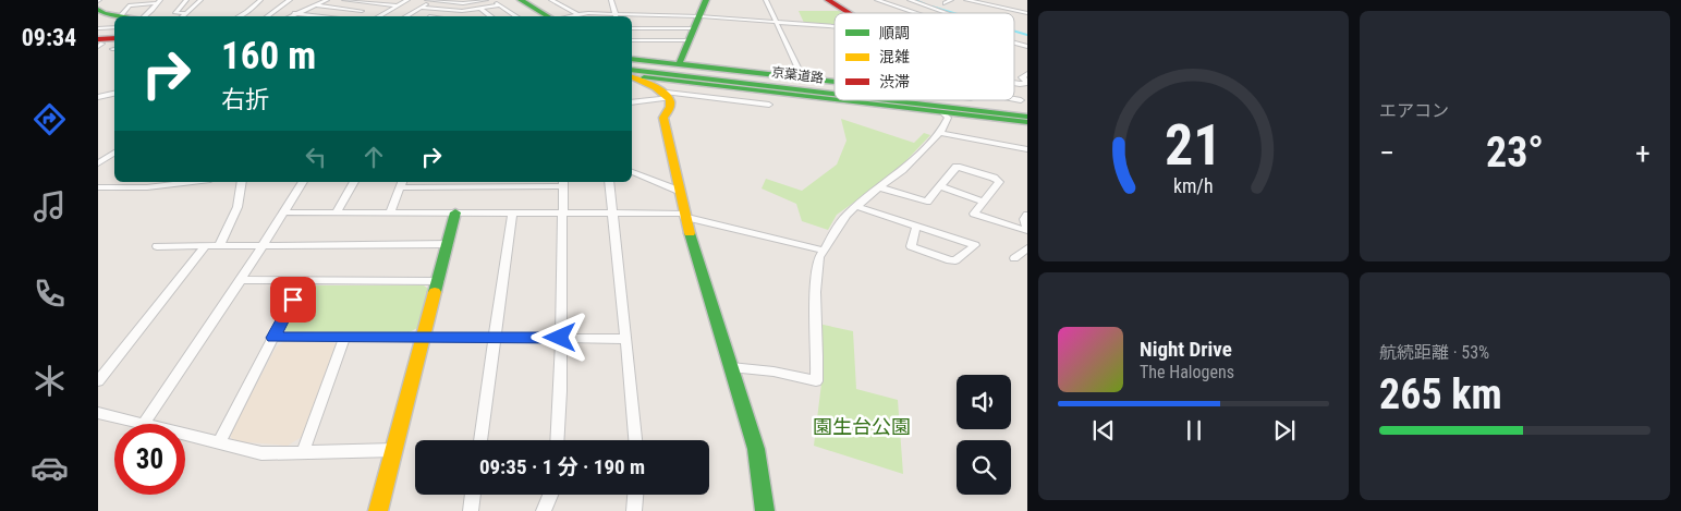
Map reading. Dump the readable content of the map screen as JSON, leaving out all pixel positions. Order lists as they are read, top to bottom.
{
  "streets": {
    "main road": ["京葉道路"]
  },
  "parks": ["園生台公園"],
  "legend": ["順調", "混雑", "渋滞"],
  "page": {
    "tabs": "09:34",
    "tile": [
      "エアコン",
      ["航続距離 · 53%", "265 km"]
    ],
    "turn": ["160 m", "右折"],
    "heat": ["−", "23°", "+"],
    "song": ["Night Drive", "The Halogens"],
    "limit": "30",
    "trip": "09:35 · 1 分 · 190 m",
    "gauge": ["21", "km/h"]
  }
}
